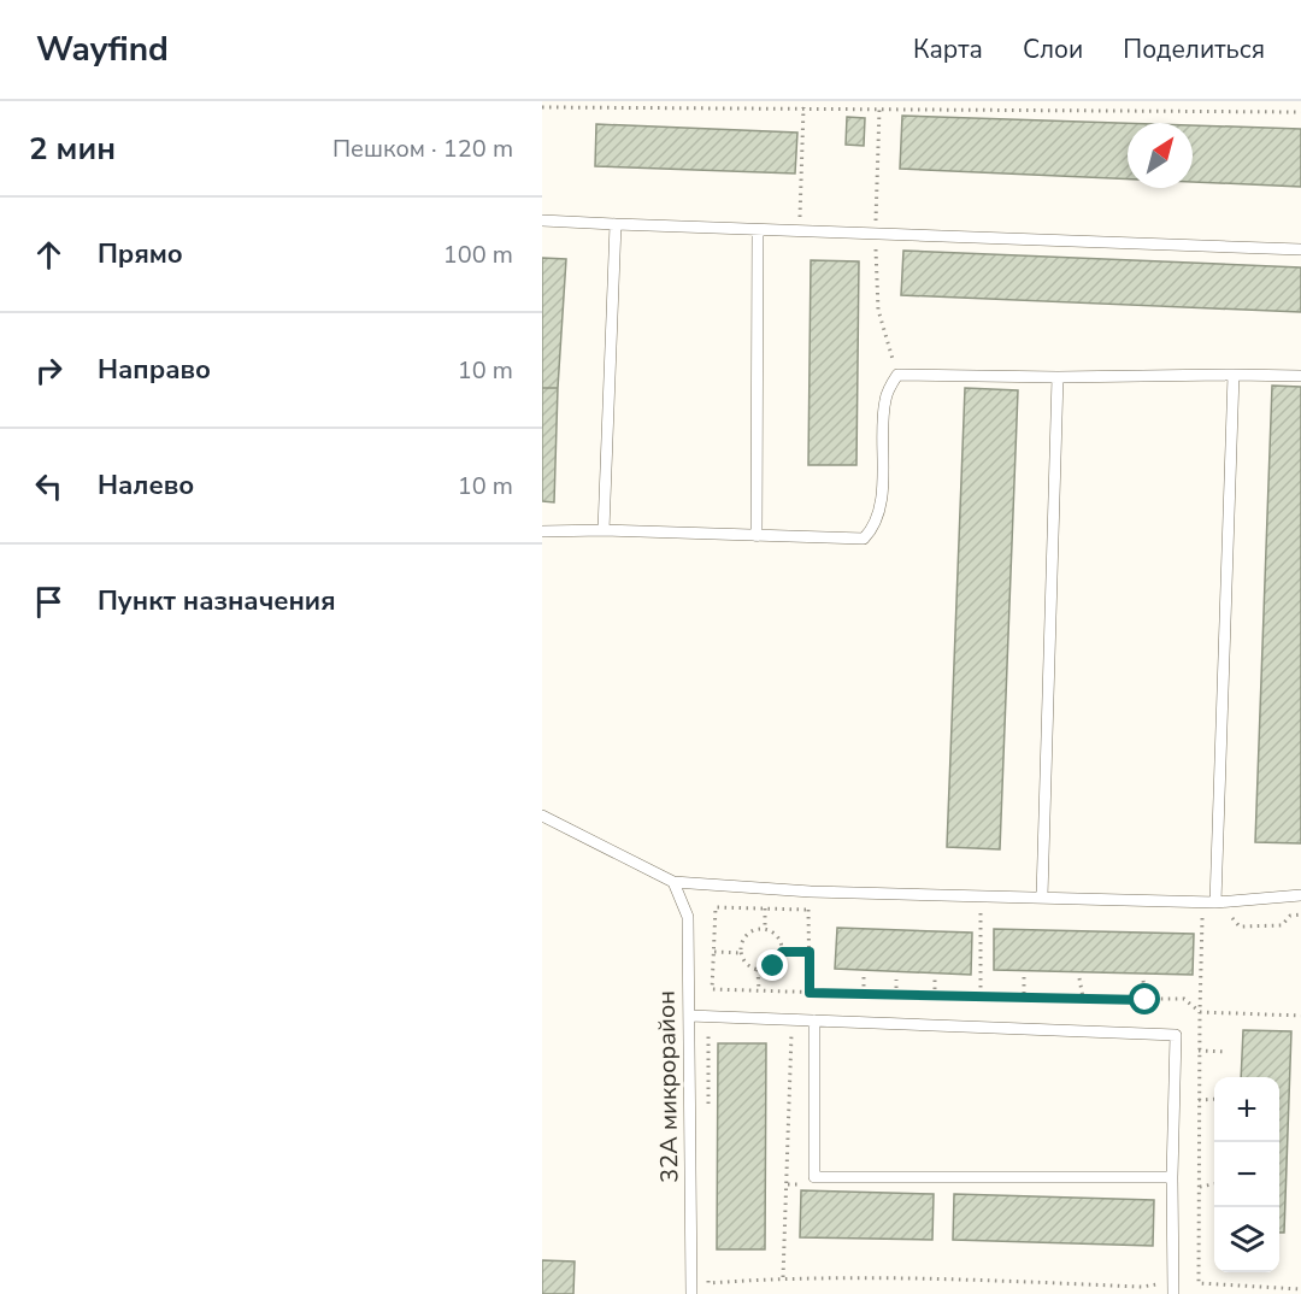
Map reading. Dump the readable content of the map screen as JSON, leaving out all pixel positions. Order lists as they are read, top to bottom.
{
  "streets": {
    "lane": ["32А микрорайон"]
  },
  "north": "top right",
  "page": {
    "header": "Wayfind",
    "nav": ["Карта", "Слои", "Поделиться"],
    "heading": ["2 мин", "Пешком · 120 m"],
    "list": [
      ["Прямо", "100 m"],
      ["Направо", "10 m"],
      ["Налево", "10 m"],
      "Пункт назначения"
    ],
    "map_buttons": ["+", "−"]
  }
}
